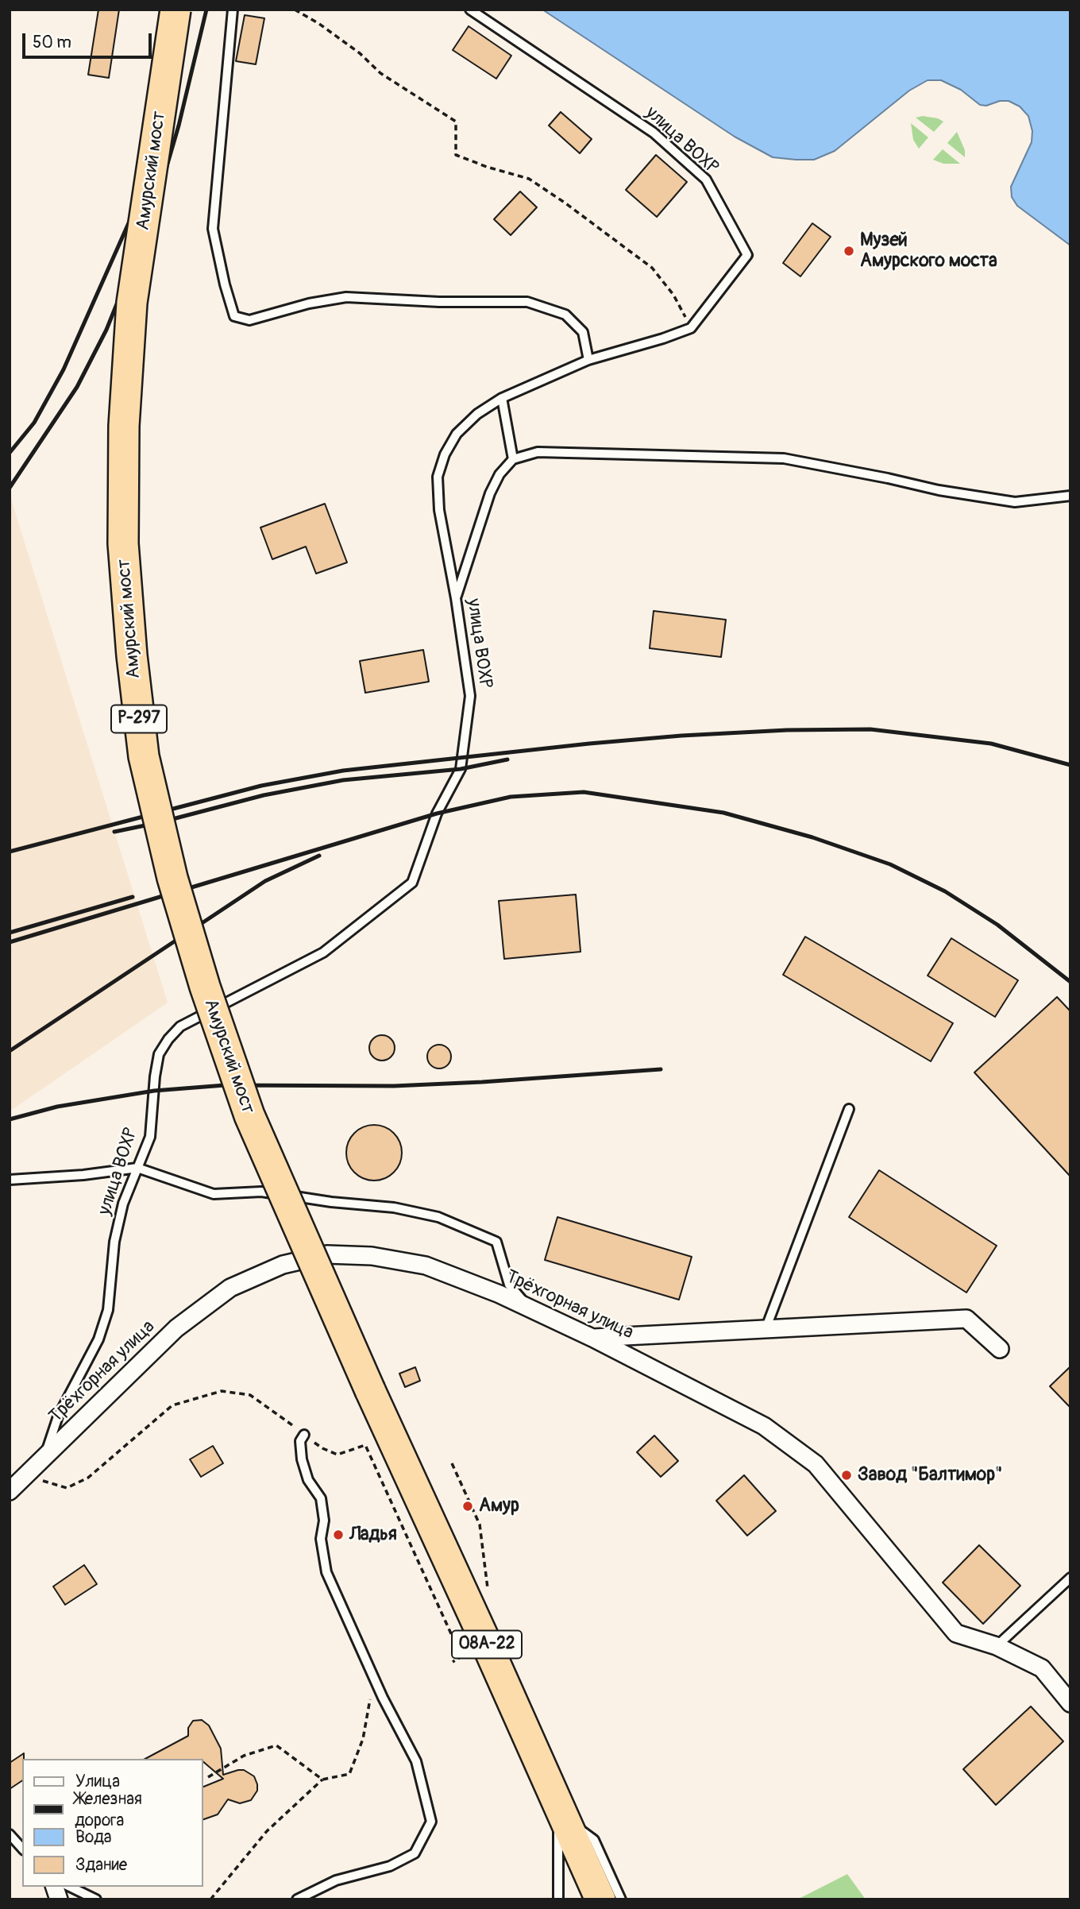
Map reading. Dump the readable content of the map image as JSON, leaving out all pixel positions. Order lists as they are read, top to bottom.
{
  "streets": {
    "highway": ["Амурский мост", "Р-297", "08А-22"],
    "street": ["Трёхгорная улица"],
    "lane": ["улица ВОХР"]
  },
  "crossings": [
    ["улица ВОХР", "Трёхгорная улица"],
    ["Амурский мост", "08А-22"]
  ],
  "places": [
    "Музей Амурского моста",
    "Завод \"Балтимор\"",
    "Амур",
    "Ладья"
  ],
  "legend": [
    "Улица",
    "Железная дорога",
    "Вода",
    "Здание"
  ],
  "scale_bar": "50 m"
}
